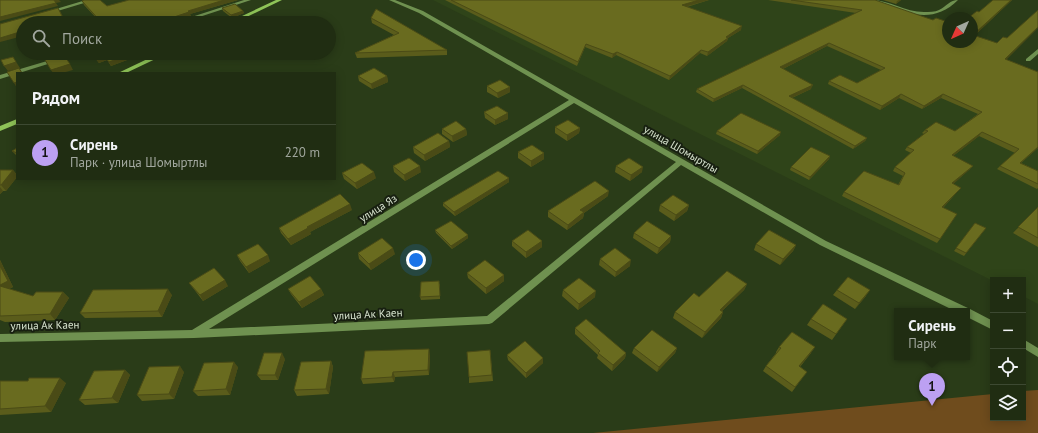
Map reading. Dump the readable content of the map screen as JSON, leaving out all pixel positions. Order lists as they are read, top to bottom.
{
  "streets": {
    "street": ["улица Шомыртлы", "улица Яз", "улица Ак Каен"]
  },
  "crossings": [
    ["улица Шомыртлы", "улица Яз"],
    ["улица Шомыртлы", "улица Ак Каен"],
    ["улица Яз", "улица Ак Каен"]
  ],
  "north": "bottom left",
  "page": {
    "search": "Поиск",
    "heading": "Рядом",
    "list": [
      {
        "mark": "1",
        "name": "Сирень",
        "note": "Парк · улица Шомыртлы",
        "value": "220 m"
      }
    ],
    "map_buttons": ["+", "−"],
    "popup": ["Сирень", "Парк"],
    "pins": "1"
  }
}
